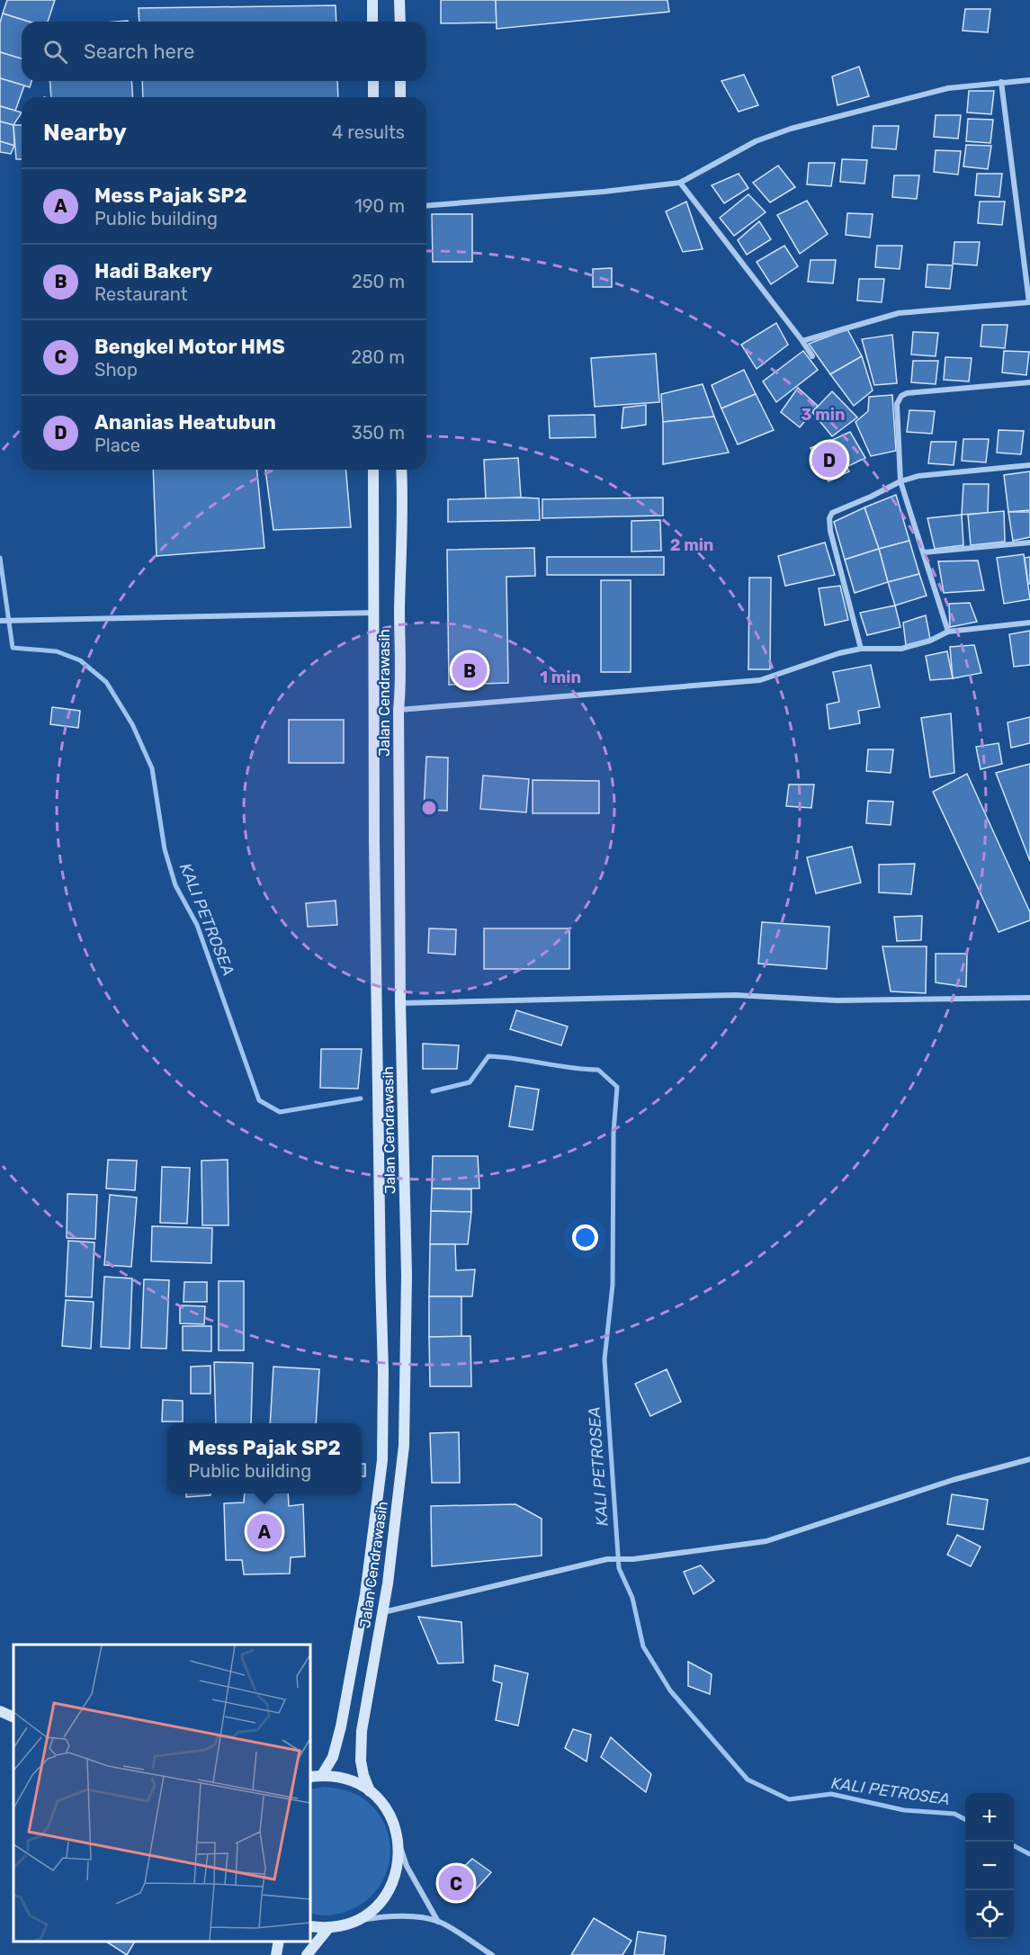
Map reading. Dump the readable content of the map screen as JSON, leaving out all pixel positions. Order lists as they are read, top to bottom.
{
  "streets": {
    "main road": ["Jalan Cendrawasih"]
  },
  "water": ["KALI PETROSEA"],
  "page": {
    "search": "Search here",
    "heading": ["Nearby", "4 results"],
    "list": [
      {
        "mark": "A",
        "name": "Mess Pajak SP2",
        "note": "Public building",
        "value": "190 m"
      },
      {
        "mark": "B",
        "name": "Hadi Bakery",
        "note": "Restaurant",
        "value": "250 m"
      },
      {
        "mark": "C",
        "name": "Bengkel Motor HMS",
        "note": "Shop",
        "value": "280 m"
      },
      {
        "mark": "D",
        "name": "Ananias Heatubun",
        "note": "Place",
        "value": "350 m"
      }
    ],
    "pins": [
      "D",
      "B",
      "A",
      "C"
    ],
    "popup": ["Mess Pajak SP2", "Public building"],
    "map_buttons": ["+", "−"]
  },
  "rings": ["3 min", "2 min", "1 min"]
}
